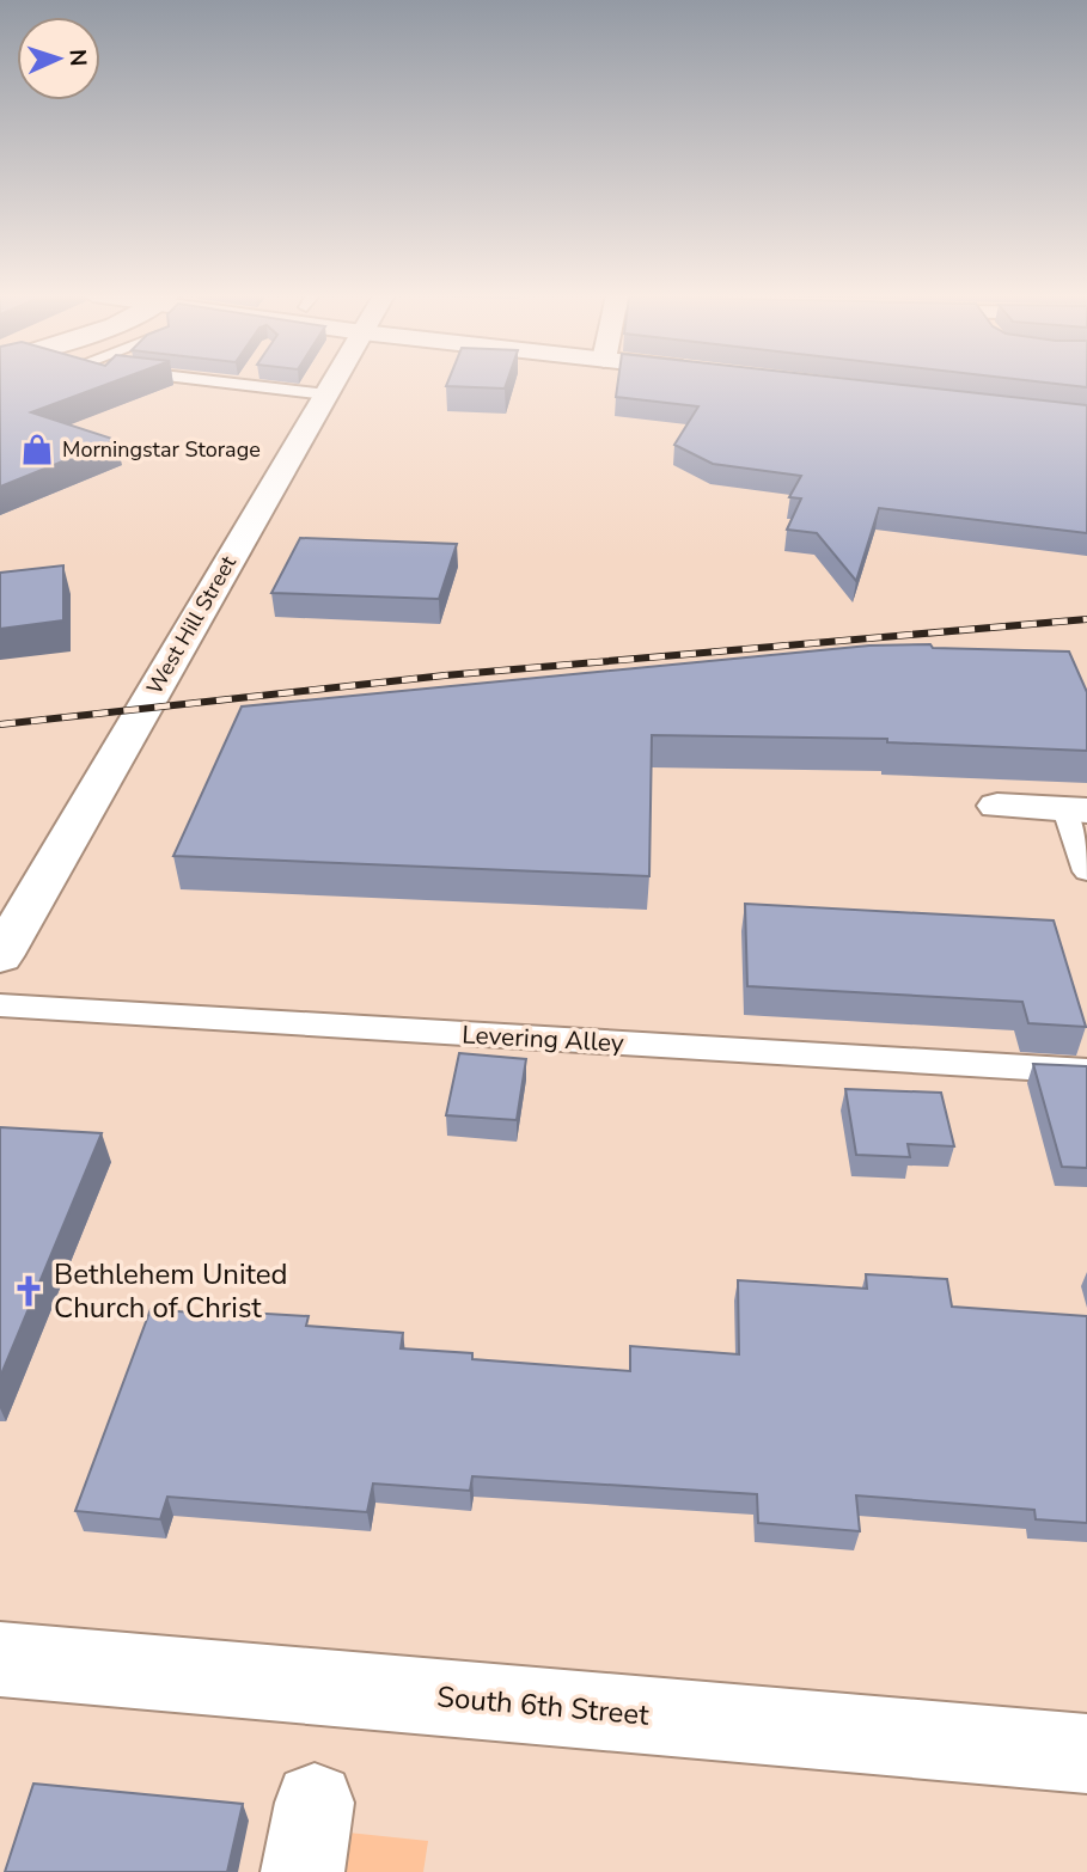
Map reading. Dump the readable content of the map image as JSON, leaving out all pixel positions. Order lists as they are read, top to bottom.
{
  "streets": {
    "street": ["West Hill Street", "South 6th Street"],
    "lane": ["Levering Alley"]
  },
  "places": {
    "shop": ["Morningstar Storage"],
    "church": ["Bethlehem United Church of Christ"]
  },
  "north": "right"
}
